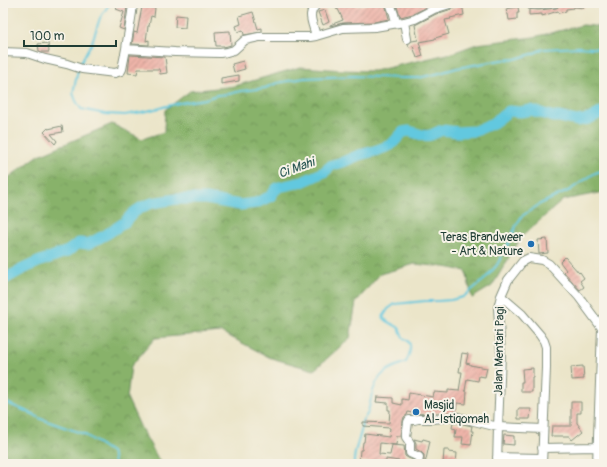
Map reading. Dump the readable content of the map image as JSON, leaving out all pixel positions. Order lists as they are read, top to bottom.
{
  "streets": {
    "street": ["Jalan Mentari Pagi"]
  },
  "water": ["Ci Mahi"],
  "places": ["Teras Brandweer - Art & Nature", "Masjid Al-Istiqomah"],
  "scale_bar": "100 m"
}
